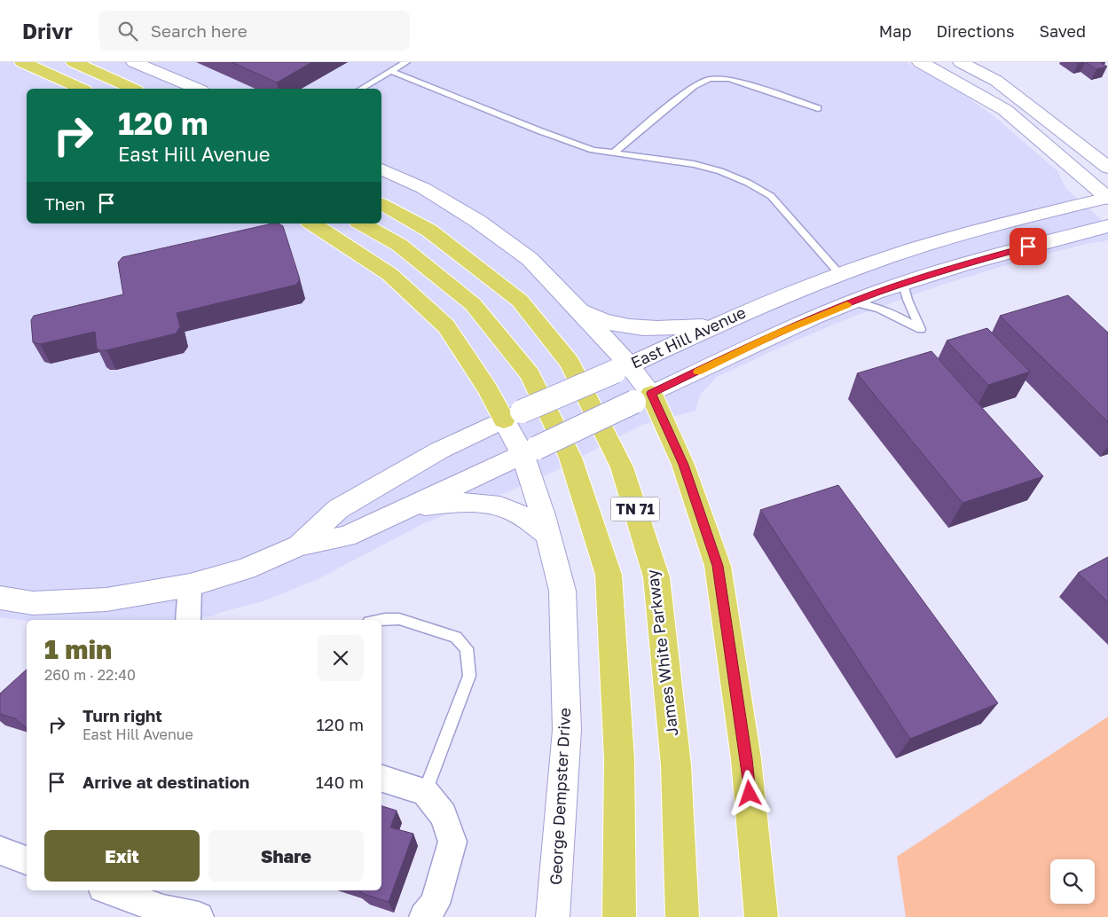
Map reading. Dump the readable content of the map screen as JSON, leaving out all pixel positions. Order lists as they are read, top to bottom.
{
  "streets": {
    "highway": ["TN 71", "James White Parkway"],
    "main road": ["East Hill Avenue", "George Dempster Drive"]
  },
  "crossings": [
    ["East Hill Avenue", "George Dempster Drive"]
  ],
  "page": {
    "header": "Drivr",
    "search": "Search here",
    "nav": ["Map", "Directions", "Saved"],
    "turn": ["120 m", "East Hill Avenue"],
    "then": "Then",
    "heading": ["1 min", "260 m · 22:40"],
    "list": [
      {
        "name": "Turn right",
        "note": "East Hill Avenue",
        "value": "120 m"
      },
      {
        "name": "Arrive at destination",
        "value": "140 m"
      }
    ],
    "buttons": ["Exit", "Share"]
  }
}
